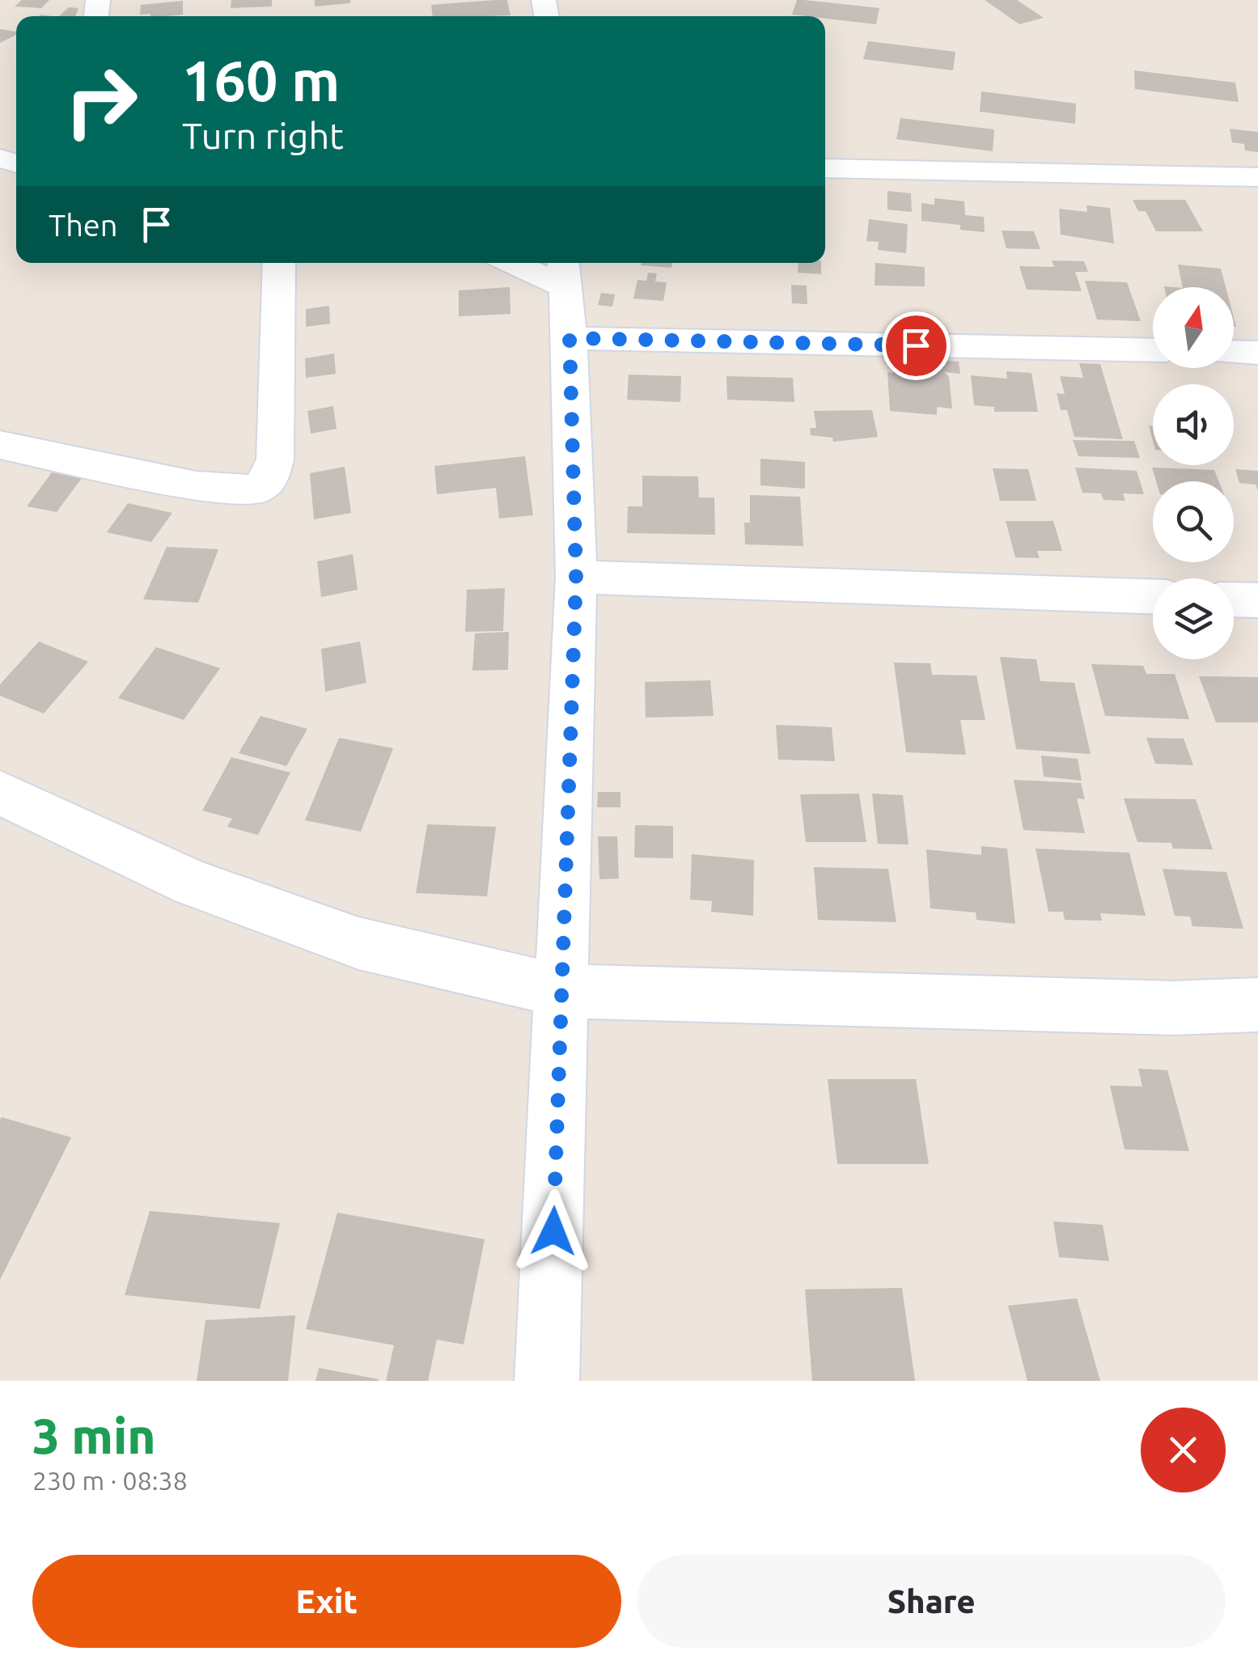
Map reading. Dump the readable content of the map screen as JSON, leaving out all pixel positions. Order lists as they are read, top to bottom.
{
  "north": "top",
  "page": {
    "turn": ["160 m", "Turn right"],
    "then": "Then",
    "heading": ["3 min", "230 m · 08:38"],
    "buttons": ["Exit", "Share"]
  }
}
